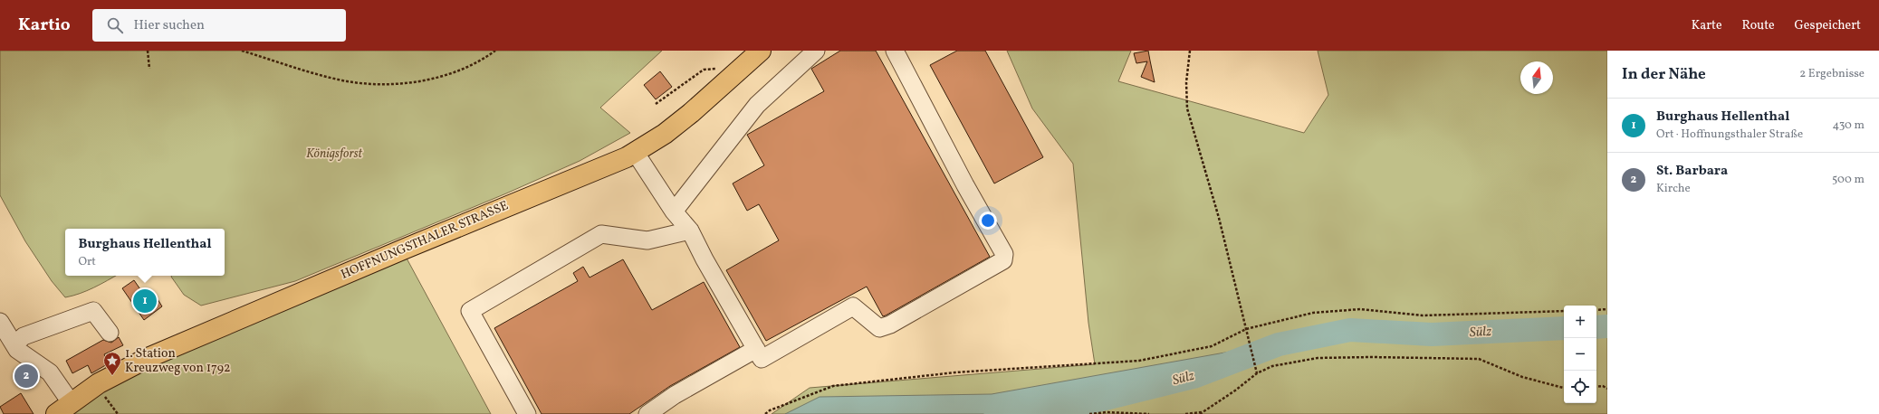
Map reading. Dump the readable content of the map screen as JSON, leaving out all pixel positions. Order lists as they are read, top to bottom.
{
  "streets": {
    "main road": ["HOFFNUNGSTHALER STRASSE"]
  },
  "water": ["Sülz"],
  "parks": ["Königsforst"],
  "places": {
    "place": ["1. Station Kreuzweg von 1792"]
  },
  "north": "top",
  "page": {
    "header": "Kartio",
    "search": "Hier suchen",
    "nav": ["Karte", "Route", "Gespeichert"],
    "heading": ["In der Nähe", "2 Ergebnisse"],
    "list": [
      {
        "mark": "1",
        "name": "Burghaus Hellenthal",
        "note": "Ort · Hoffnungsthaler Straße",
        "value": "430 m"
      },
      {
        "mark": "2",
        "name": "St. Barbara",
        "note": "Kirche",
        "value": "500 m"
      }
    ],
    "popup": ["Burghaus Hellenthal", "Ort"],
    "pins": ["1", "2"],
    "map_buttons": ["+", "−"]
  }
}
